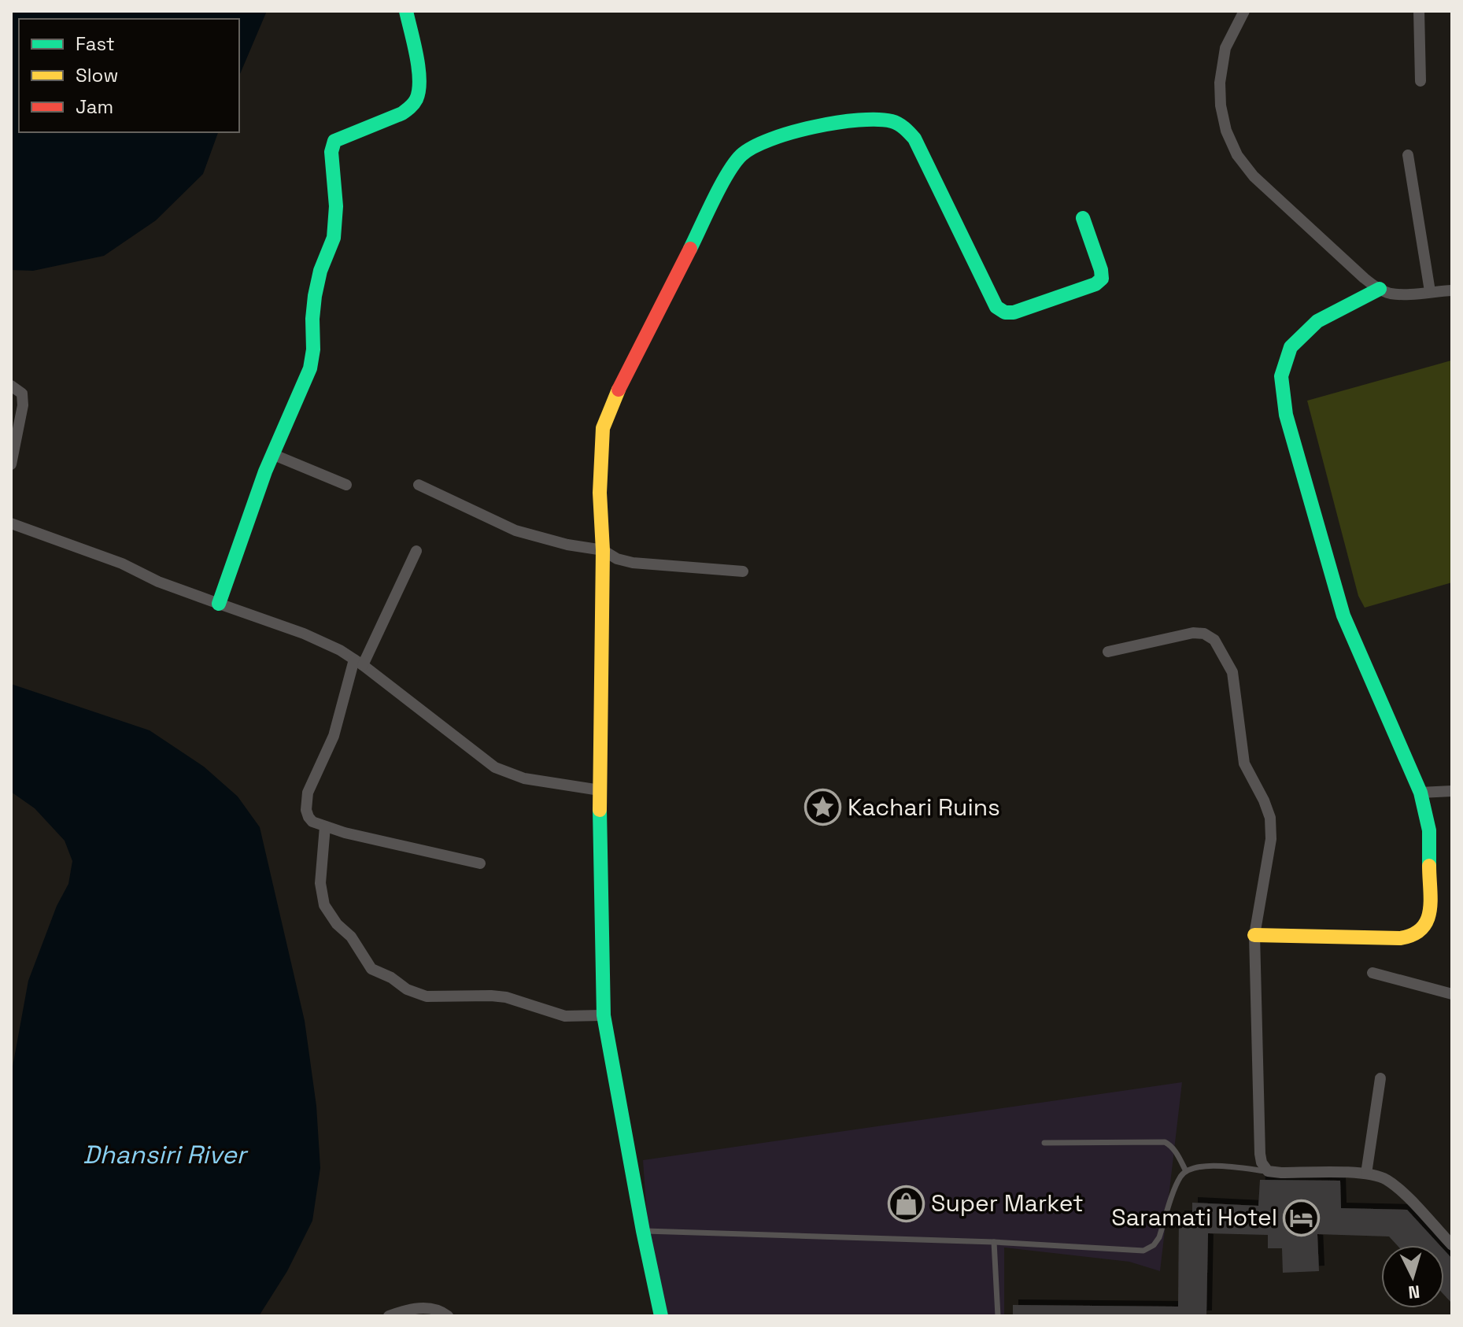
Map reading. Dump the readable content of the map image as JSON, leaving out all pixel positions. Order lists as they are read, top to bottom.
{
  "water": ["Dhansiri River"],
  "places": {
    "place": ["Kachari Ruins"],
    "shop": ["Super Market"],
    "hotel": ["Saramati Hotel"]
  },
  "legend": ["Fast", "Slow", "Jam"],
  "north": "bottom"
}
